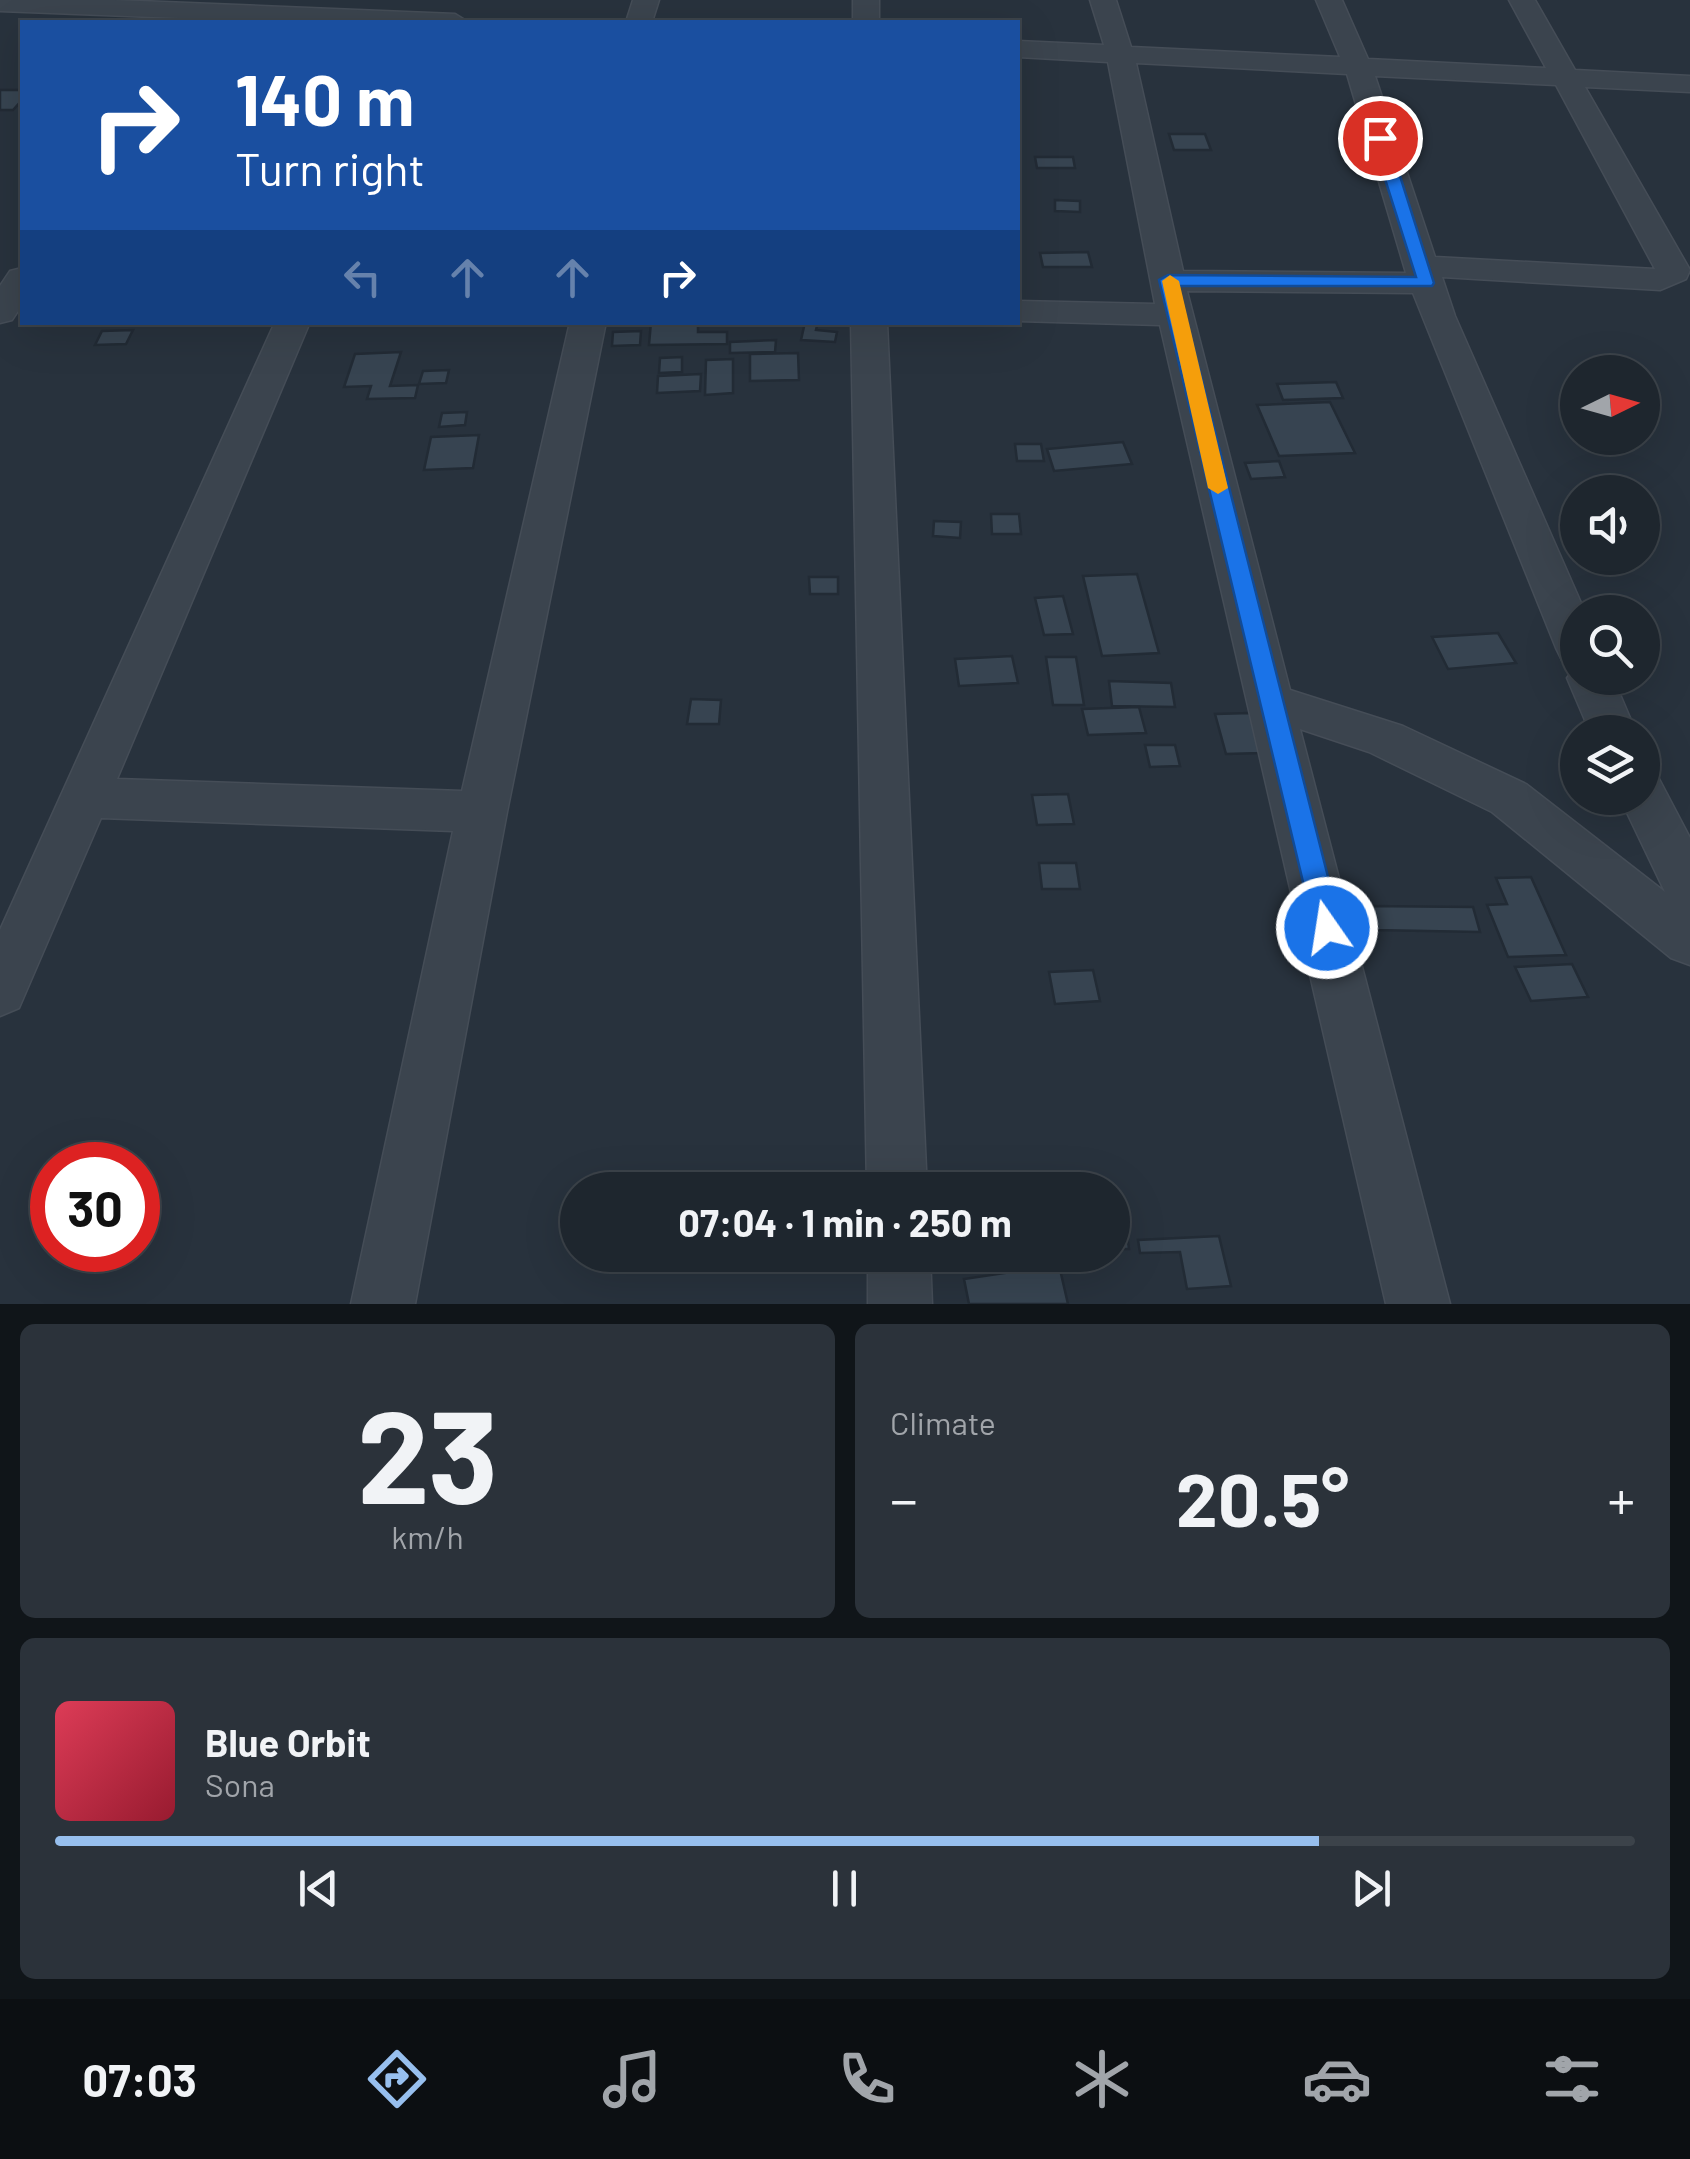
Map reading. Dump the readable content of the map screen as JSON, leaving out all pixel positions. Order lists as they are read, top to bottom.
{
  "north": "right",
  "page": {
    "turn": ["140 m", "Turn right"],
    "limit": "30",
    "trip": "07:04 · 1 min · 250 m",
    "tile": [
      ["23", "km/h"],
      "Climate"
    ],
    "heat": ["−", "20.5°", "+"],
    "song": ["Blue Orbit", "Sona"],
    "tabs": "07:03"
  }
}
